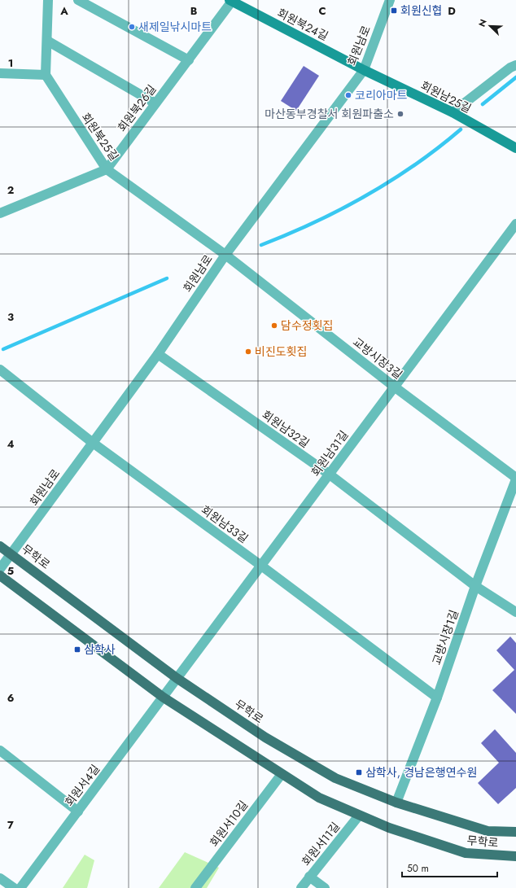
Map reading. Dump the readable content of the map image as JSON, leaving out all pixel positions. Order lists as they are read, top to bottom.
{
  "streets": {
    "main road": ["회원북24길", "회원남25길", "무학로"],
    "street": [
      "회원남로",
      "회원북26길",
      "회원북25길",
      "교방시장3길",
      "회원남32길",
      "회원남31길",
      "회원남33길",
      "교방시장1길",
      "회원서4길",
      "회원서10길",
      "회원서11길"
    ]
  },
  "crossings": [
    ["회원북24길", "회원남로"],
    ["회원북24길", "회원남25길"],
    ["회원북24길", "회원북26길"],
    ["회원남로", "회원남25길"],
    ["회원남로", "회원북25길"],
    ["회원남로", "교방시장3길"],
    ["회원남로", "회원남32길"],
    ["회원남로", "회원남33길"],
    ["회원남로", "무학로"],
    ["회원북26길", "회원북25길"],
    ["회원북25길", "교방시장3길"],
    ["교방시장3길", "회원남31길"],
    ["교방시장3길", "교방시장1길"],
    ["회원남32길", "회원남31길"],
    ["회원남32길", "교방시장1길"],
    ["회원남31길", "회원남33길"],
    ["회원남31길", "무학로"],
    ["회원남31길", "회원서4길"],
    ["회원남33길", "교방시장1길"],
    ["무학로", "교방시장1길"],
    ["무학로", "회원서4길"],
    ["무학로", "회원서10길"],
    ["무학로", "회원서11길"]
  ],
  "places": {
    "transit": ["회원신협", "삼학사", "삼학사, 경남은행연수원"],
    "other": [
      "새제일낚시마트",
      "코리아마트",
      "마산동부경찰서 회원파출소",
      "담수정횟집",
      "비진도횟집"
    ]
  },
  "scale_bar": "50 m",
  "north": "top left",
  "grid": {
    "columns": [
      "A",
      "B",
      "C",
      "D"
    ],
    "rows": [
      "1",
      "2",
      "3",
      "4",
      "5",
      "6",
      "7"
    ]
  }
}
